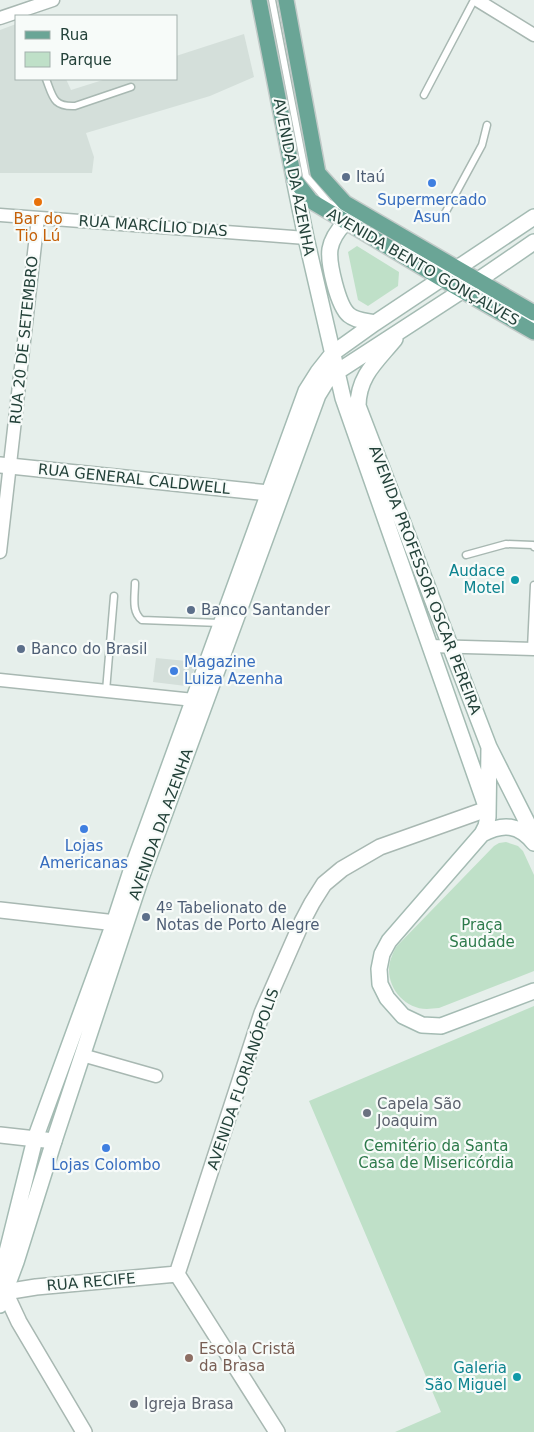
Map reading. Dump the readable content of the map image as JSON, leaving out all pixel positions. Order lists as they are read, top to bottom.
{
  "streets": {
    "main road": [
      "AVENIDA DA AZENHA",
      "AVENIDA BENTO GONÇALVES",
      "RUA GENERAL CALDWELL",
      "AVENIDA PROFESSOR OSCAR PEREIRA",
      "AVENIDA FLORIANÓPOLIS",
      "RUA RECIFE"
    ],
    "street": ["RUA MARCÍLIO DIAS", "RUA 20 DE SETEMBRO"]
  },
  "crossings": [
    ["AVENIDA DA AZENHA", "RUA MARCÍLIO DIAS"],
    ["AVENIDA DA AZENHA", "AVENIDA BENTO GONÇALVES"],
    ["AVENIDA DA AZENHA", "RUA GENERAL CALDWELL"],
    ["AVENIDA DA AZENHA", "AVENIDA PROFESSOR OSCAR PEREIRA"],
    ["AVENIDA DA AZENHA", "RUA RECIFE"],
    ["RUA MARCÍLIO DIAS", "RUA 20 DE SETEMBRO"],
    ["RUA 20 DE SETEMBRO", "RUA GENERAL CALDWELL"],
    ["AVENIDA PROFESSOR OSCAR PEREIRA", "AVENIDA FLORIANÓPOLIS"],
    ["AVENIDA FLORIANÓPOLIS", "RUA RECIFE"]
  ],
  "parks": ["Praça Saudade", "Cemitério da Santa Casa de Misericórdia"],
  "places": [
    "Itaú",
    "Supermercado Asun",
    "Bar do Tio Lú",
    "Audace Motel",
    "Banco Santander",
    "Banco do Brasil",
    "Magazine Luiza Azenha",
    "Lojas Americanas",
    "4º Tabelionato de Notas de Porto Alegre",
    "Capela São Joaquim",
    "Lojas Colombo",
    "Escola Cristã da Brasa",
    "Galeria São Miguel",
    "Igreja Brasa"
  ],
  "legend": ["Rua", "Parque"]
}
